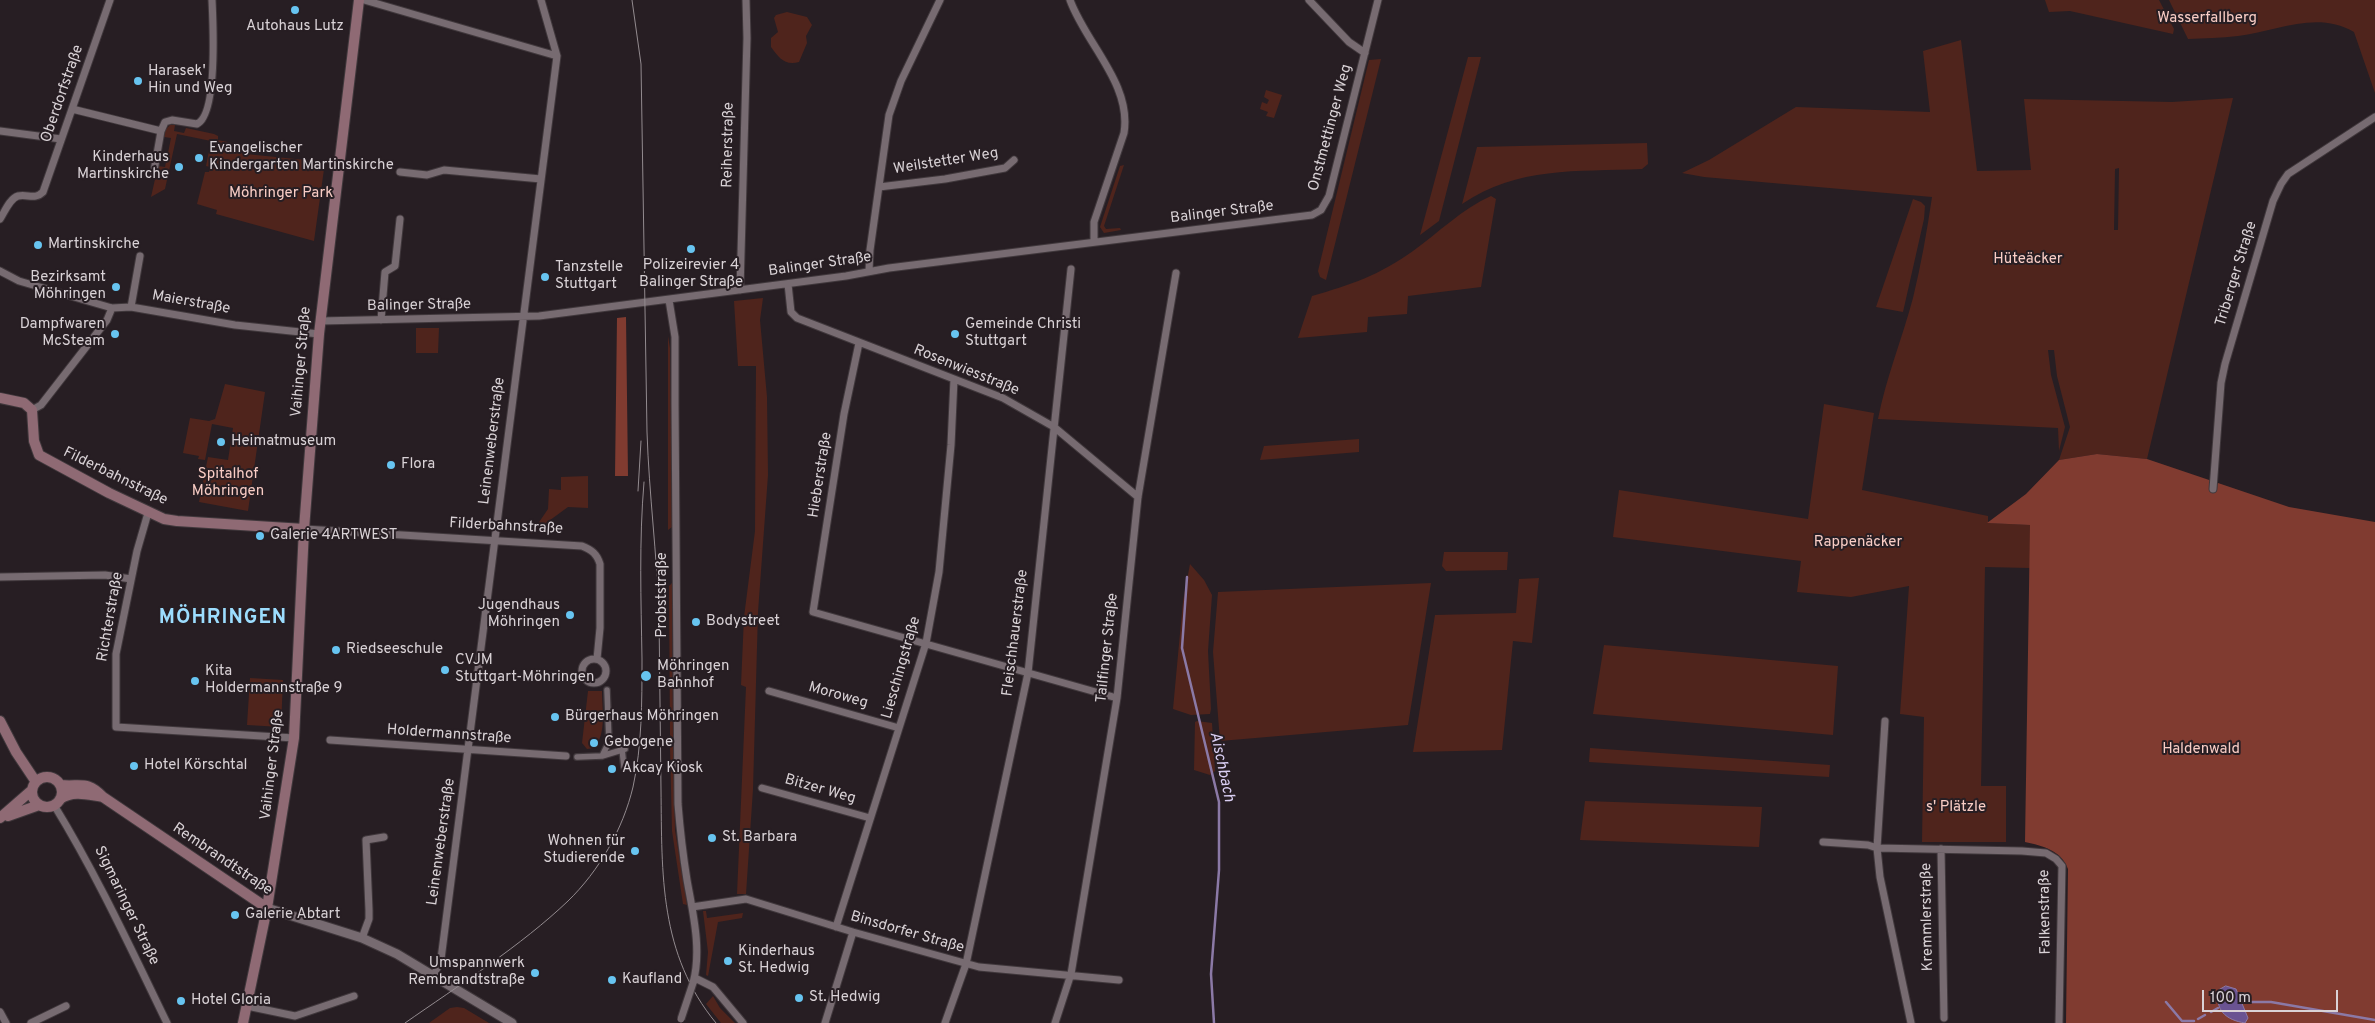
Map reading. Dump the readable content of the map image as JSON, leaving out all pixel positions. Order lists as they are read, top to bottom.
{
  "streets": {
    "main road": ["Vaihinger Straße", "Filderbahnstraße", "Rembrandtstraße"],
    "street": [
      "Oberdorfstraße",
      "Onstmettinger Weg",
      "Reiherstraße",
      "Weilstetter Weg",
      "Balinger Straße",
      "Triberger Straße",
      "Maierstraße",
      "Rosenwiesstraße",
      "Leinenweberstraße",
      "Hieberstraße",
      "Probststraße",
      "Richterstraße",
      "Fleischhauerstraße",
      "Tailfinger Straße",
      "Lieschingstraße",
      "Moroweg",
      "Holdermannstraße",
      "Bitzer Weg",
      "Sigmaringer Straße",
      "Falkenstraße",
      "Kremmlerstraße",
      "Binsdorfer Straße"
    ]
  },
  "crossings": [
    ["Onstmettinger Weg", "Balinger Straße"],
    ["Reiherstraße", "Balinger Straße"],
    ["Weilstetter Weg", "Balinger Straße"],
    ["Balinger Straße", "Vaihinger Straße"],
    ["Balinger Straße", "Rosenwiesstraße"],
    ["Balinger Straße", "Leinenweberstraße"],
    ["Balinger Straße", "Probststraße"],
    ["Maierstraße", "Vaihinger Straße"],
    ["Vaihinger Straße", "Filderbahnstraße"],
    ["Vaihinger Straße", "Richterstraße"],
    ["Vaihinger Straße", "Rembrandtstraße"],
    ["Rosenwiesstraße", "Hieberstraße"],
    ["Rosenwiesstraße", "Fleischhauerstraße"],
    ["Rosenwiesstraße", "Tailfinger Straße"],
    ["Rosenwiesstraße", "Lieschingstraße"],
    ["Leinenweberstraße", "Filderbahnstraße"],
    ["Leinenweberstraße", "Holdermannstraße"],
    ["Leinenweberstraße", "Rembrandtstraße"],
    ["Hieberstraße", "Lieschingstraße"],
    ["Filderbahnstraße", "Richterstraße"],
    ["Probststraße", "Binsdorfer Straße"],
    ["Fleischhauerstraße", "Binsdorfer Straße"],
    ["Tailfinger Straße", "Binsdorfer Straße"],
    ["Lieschingstraße", "Moroweg"],
    ["Lieschingstraße", "Bitzer Weg"],
    ["Lieschingstraße", "Binsdorfer Straße"],
    ["Rembrandtstraße", "Sigmaringer Straße"],
    ["Falkenstraße", "Kremmlerstraße"]
  ],
  "districts": ["MÖHRINGEN"],
  "water": ["Aischbach"],
  "parks": [
    "Wasserfallberg",
    "Möhringer Park",
    "Hüteäcker",
    "Spitalhof Möhringen",
    "Rappenäcker",
    "Haldenwald",
    "s' Plätzle"
  ],
  "places": [
    "Autohaus Lutz",
    "Harasek' Hin und Weg",
    "Evangelischer Kindergarten Martinskirche",
    "Kinderhaus Martinskirche",
    "Martinskirche",
    "Polizeirevier 4 Balinger Straße",
    "Tanzstelle Stuttgart",
    "Bezirksamt Möhringen",
    "Dampfwaren McSteam",
    "Gemeinde Christi Stuttgart",
    "Heimatmuseum",
    "Flora",
    "Galerie 4ARTWEST",
    "Jugendhaus Möhringen",
    "Bodystreet",
    "Riedseeschule",
    "CVJM Stuttgart-Möhringen",
    "Möhringen Bahnhof",
    "Kita Holdermannstraße 9",
    "Bürgerhaus Möhringen",
    "Gebogene",
    "Hotel Körschtal",
    "Akcay Kiosk",
    "St. Barbara",
    "Wohnen für Studierende",
    "Galerie Abtart",
    "Kinderhaus St. Hedwig",
    "Umspannwerk Rembrandtstraße",
    "Kaufland",
    "St. Hedwig",
    "Hotel Gloria"
  ],
  "scale_bar": "100 m"
}
